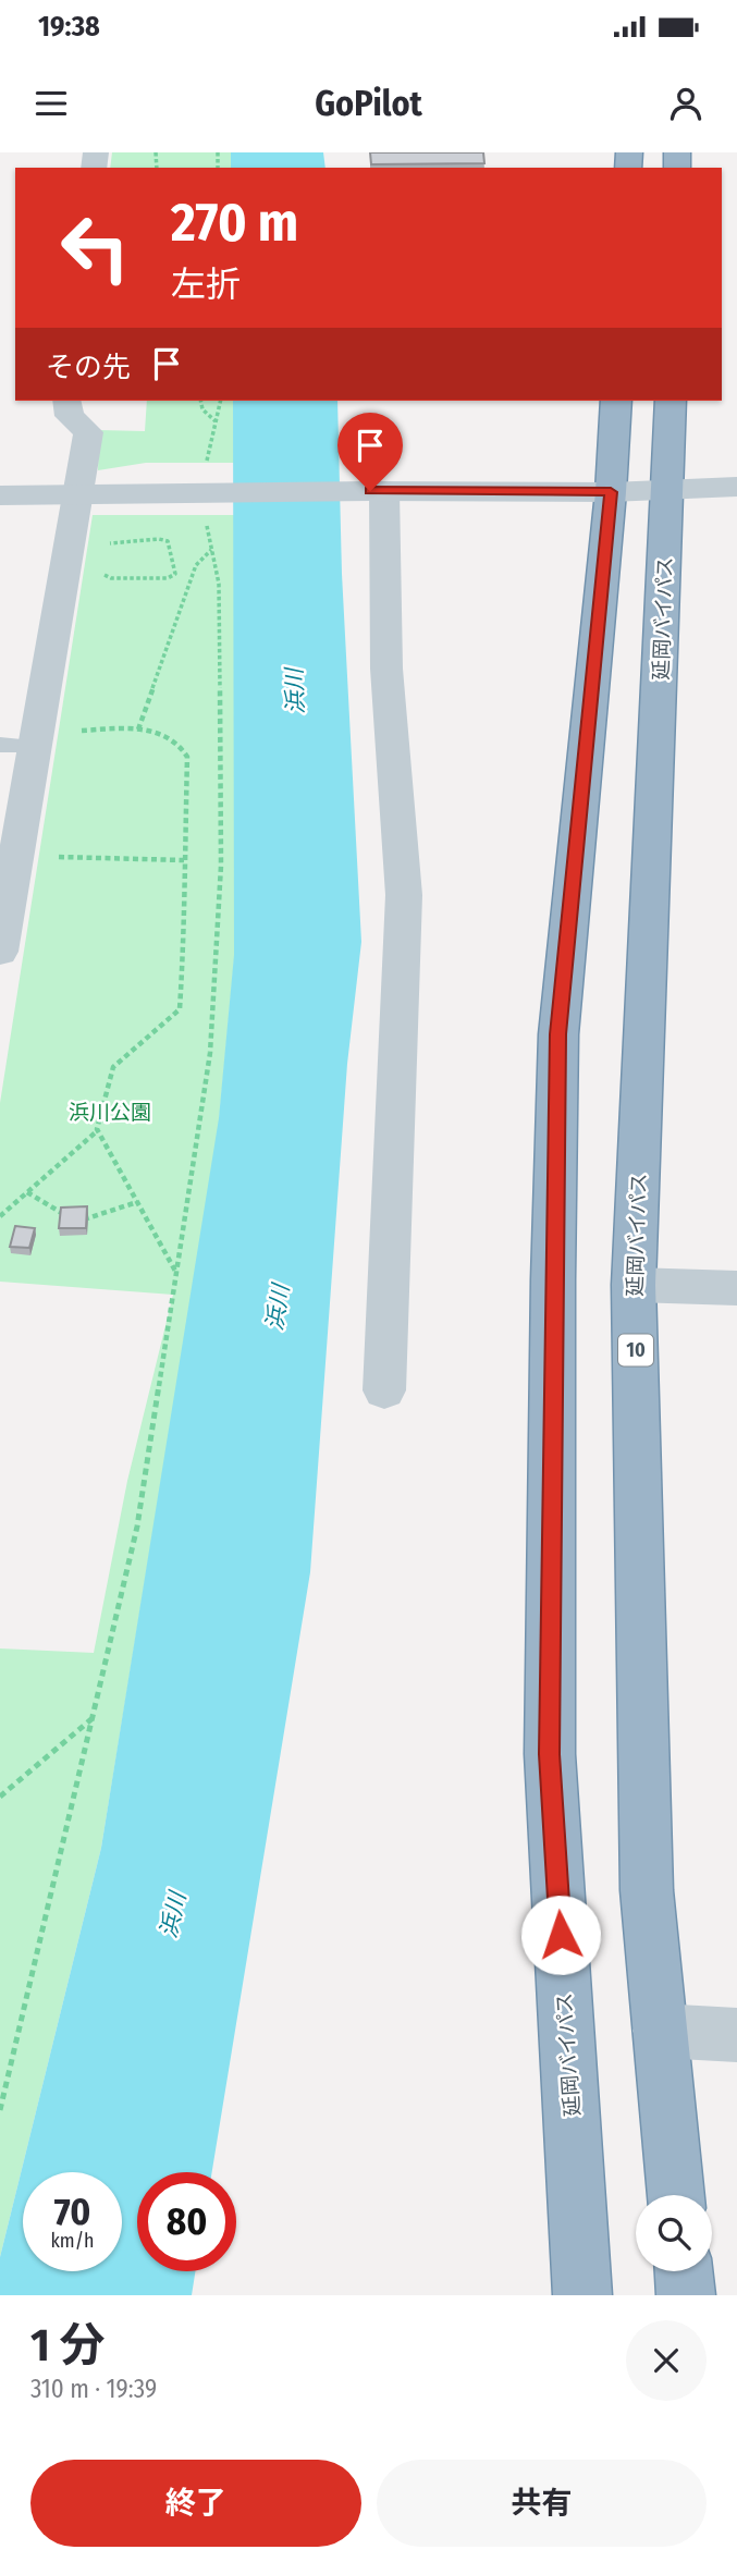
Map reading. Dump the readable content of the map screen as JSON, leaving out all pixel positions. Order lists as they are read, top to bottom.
{
  "streets": {
    "highway": ["延岡バイパス", "10"]
  },
  "water": ["浜川"],
  "parks": ["浜川公園"],
  "page": {
    "status": "19:38",
    "header": "GoPilot",
    "turn": ["270 m", "左折"],
    "then": "その先",
    "speed": "70 km/h",
    "limit": "80",
    "heading": ["1 分", "310 m · 19:39"],
    "buttons": ["終了", "共有"]
  }
}
